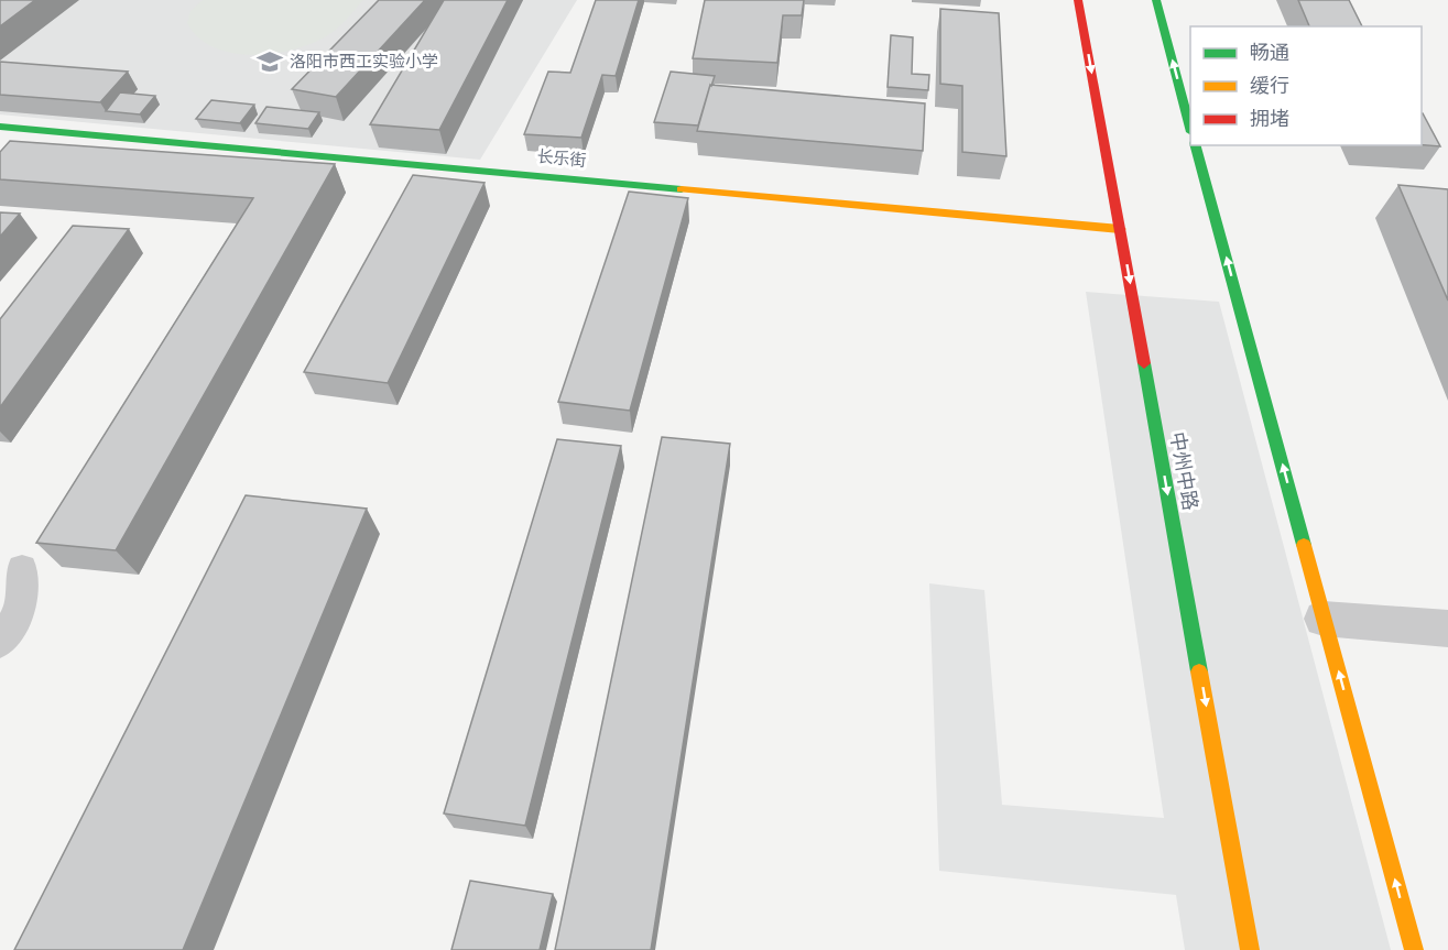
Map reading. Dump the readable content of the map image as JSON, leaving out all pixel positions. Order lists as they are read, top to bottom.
{
  "streets": {
    "main road": ["长乐街", "中州中路"]
  },
  "crossings": [
    ["长乐街", "中州中路"]
  ],
  "places": {
    "school or university": ["洛阳市西工实验小学"]
  },
  "legend": ["畅通", "缓行", "拥堵"]
}
